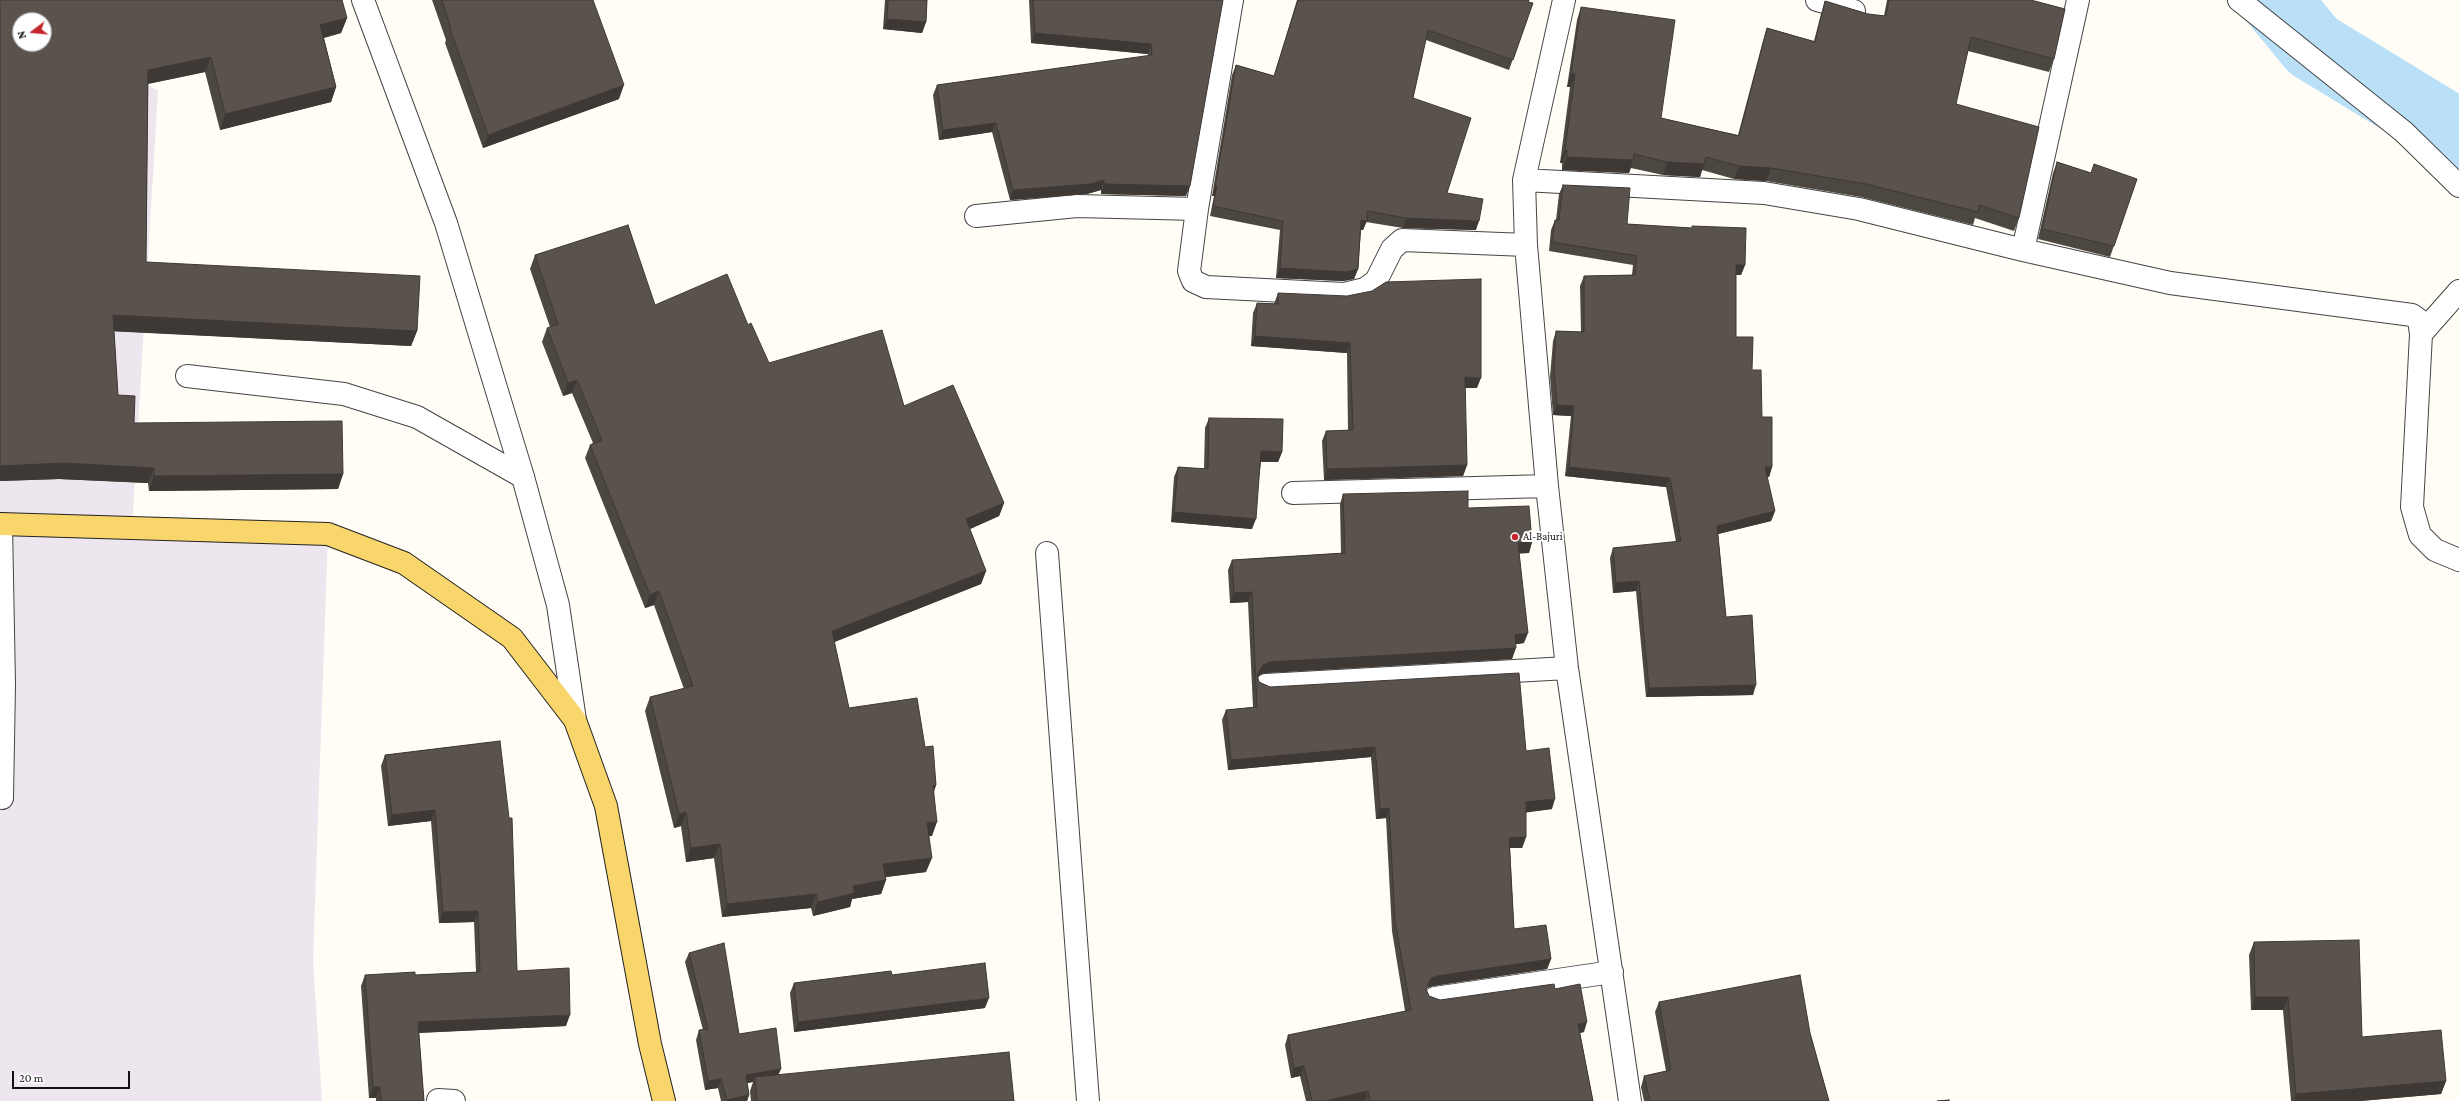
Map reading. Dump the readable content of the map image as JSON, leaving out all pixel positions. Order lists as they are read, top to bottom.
{
  "places": ["Al-Bajuri"],
  "scale_bar": "20 m",
  "north": "left"
}
